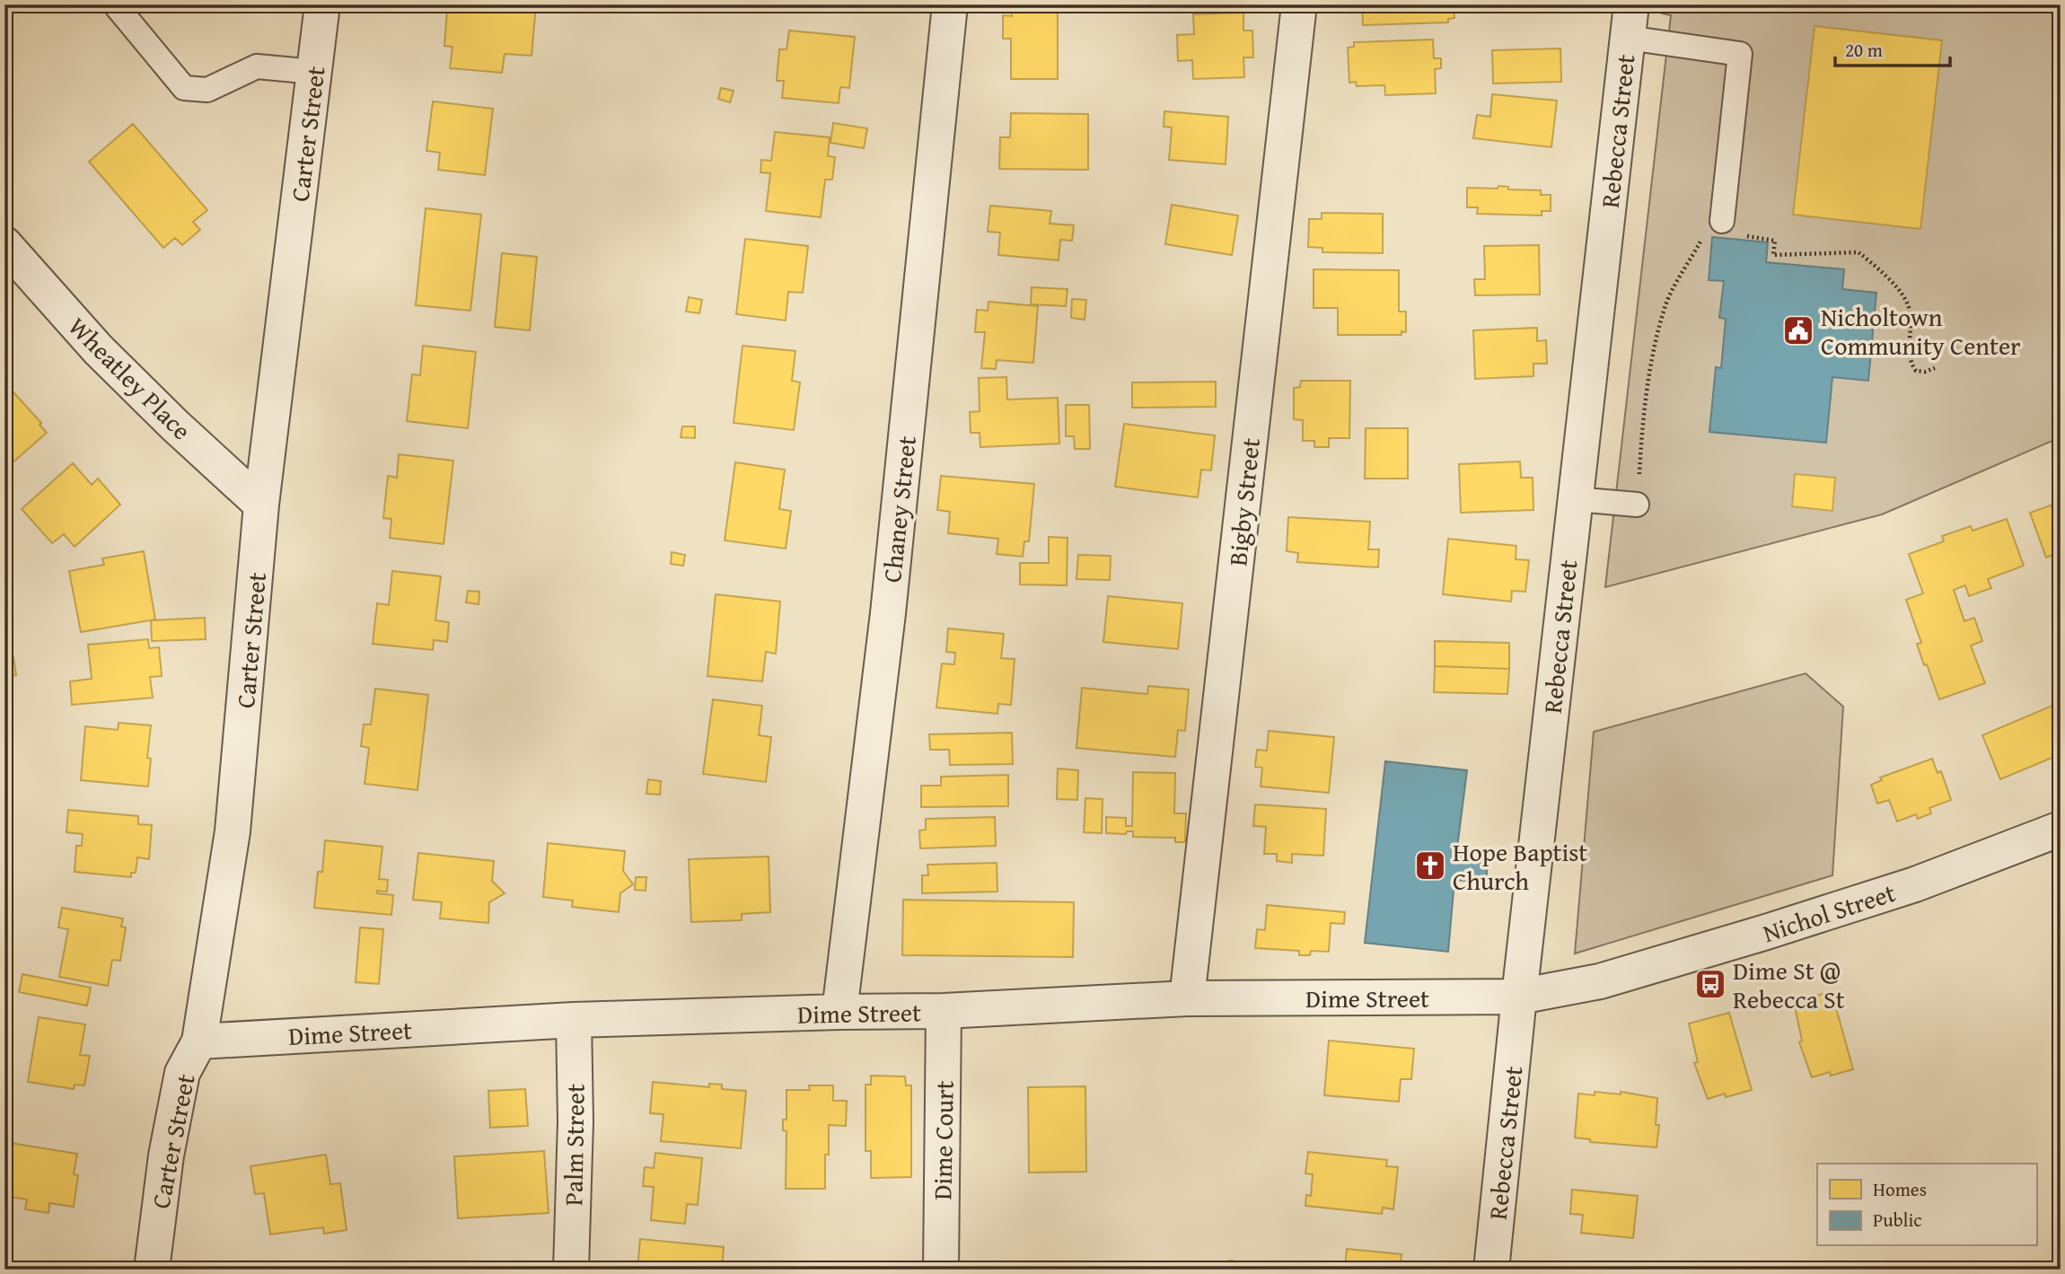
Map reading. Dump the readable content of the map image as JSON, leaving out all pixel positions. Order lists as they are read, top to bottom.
{
  "streets": {
    "street": [
      "Rebecca Street",
      "Carter Street",
      "Wheatley Place",
      "Bigby Street",
      "Chaney Street",
      "Nichol Street",
      "Dime Street",
      "Dime Court",
      "Palm Street"
    ]
  },
  "crossings": [
    ["Rebecca Street", "Nichol Street"],
    ["Rebecca Street", "Dime Street"],
    ["Carter Street", "Wheatley Place"],
    ["Carter Street", "Dime Street"],
    ["Bigby Street", "Dime Street"],
    ["Chaney Street", "Dime Street"],
    ["Nichol Street", "Dime Street"],
    ["Dime Street", "Dime Court"],
    ["Dime Street", "Palm Street"]
  ],
  "places": {
    "public building": ["Nicholtown Community Center"],
    "church": ["Hope Baptist Church"],
    "bus stop": ["Dime St @ Rebecca St"]
  },
  "legend": ["Homes", "Public"],
  "scale_bar": "20 m"
}
